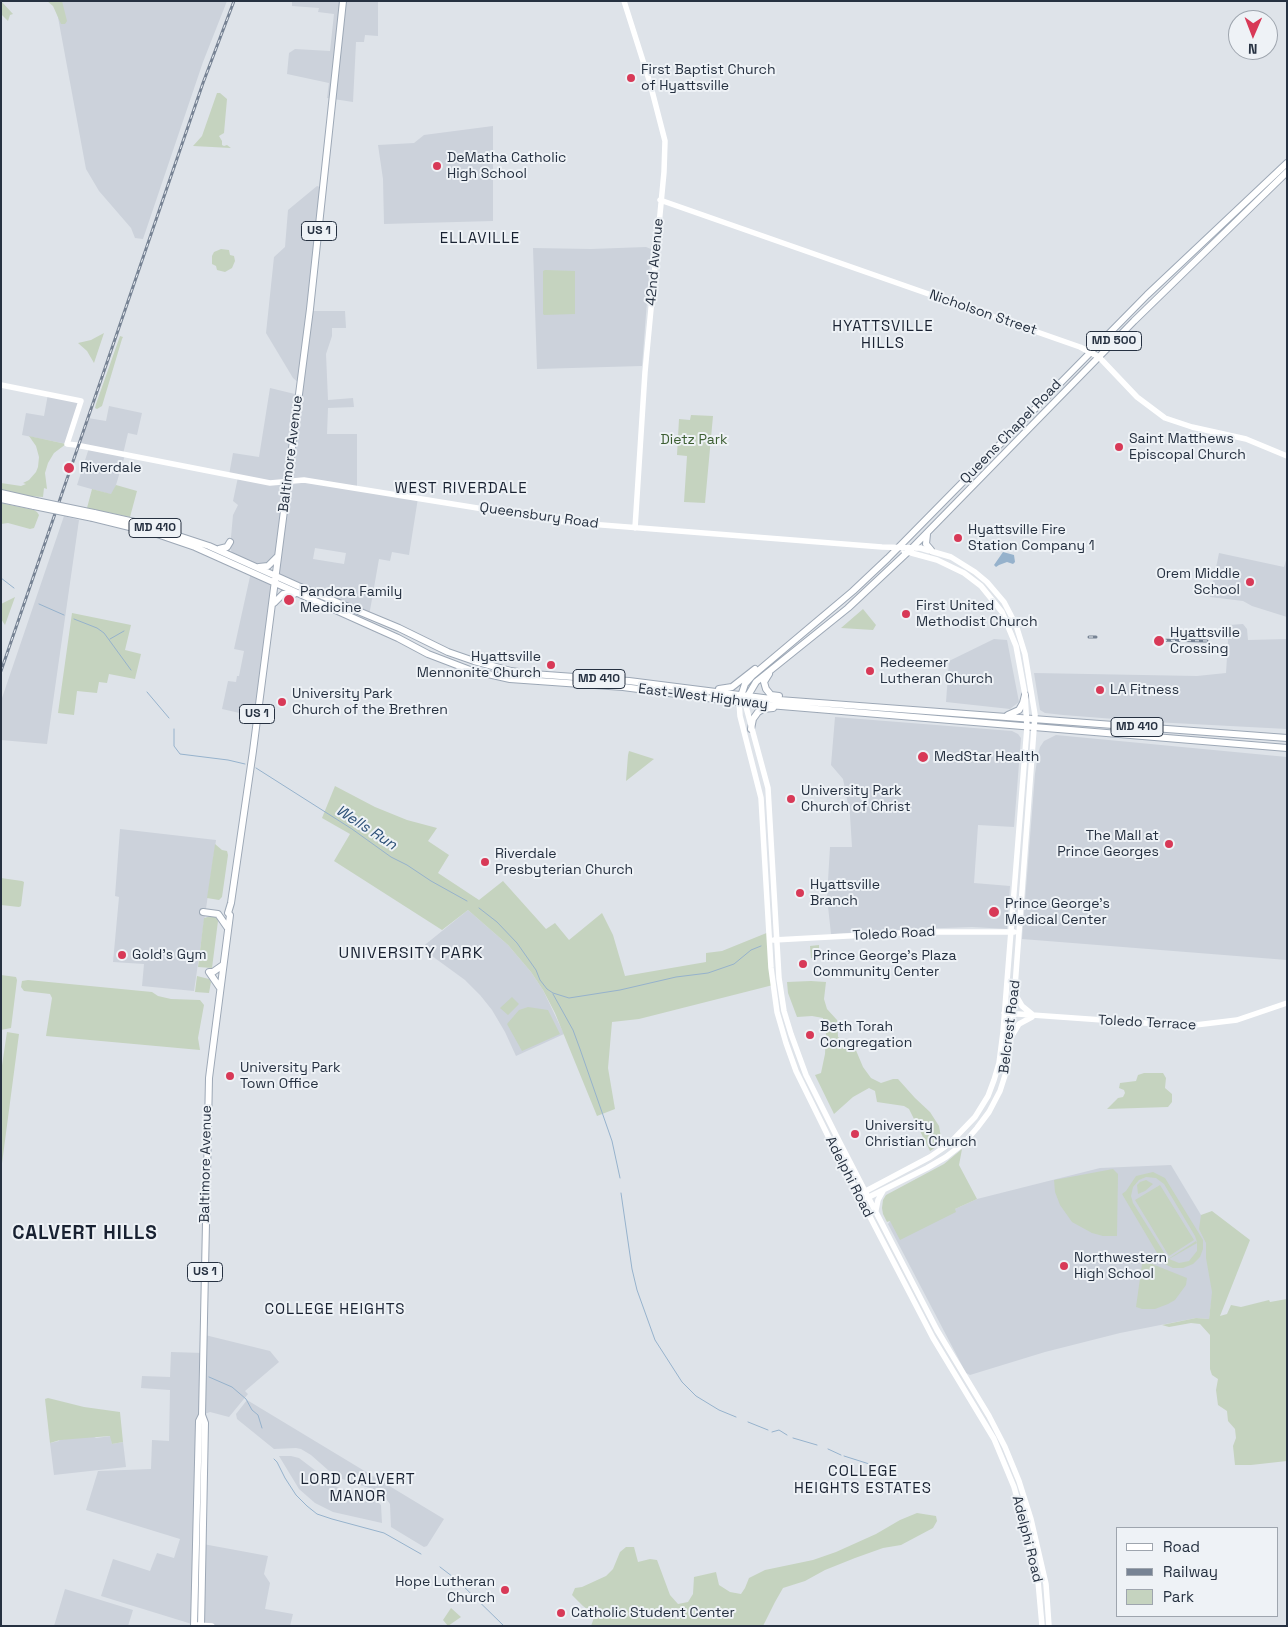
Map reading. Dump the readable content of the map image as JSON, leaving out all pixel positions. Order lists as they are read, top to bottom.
{
  "streets": {
    "main road": [
      "US 1",
      "42nd Avenue",
      "Nicholson Street",
      "MD 500",
      "Queens Chapel Road",
      "Baltimore Avenue",
      "Queensbury Road",
      "MD 410",
      "East-West Highway",
      "Toledo Road",
      "Toledo Terrace",
      "Belcrest Road",
      "Adelphi Road"
    ]
  },
  "crossings": [
    ["42nd Avenue", "Nicholson Street"],
    ["42nd Avenue", "Queensbury Road"],
    ["Nicholson Street", "Queens Chapel Road"],
    ["Queens Chapel Road", "Queensbury Road"],
    ["Queens Chapel Road", "East-West Highway"],
    ["Queens Chapel Road", "Belcrest Road"],
    ["Queens Chapel Road", "Adelphi Road"],
    ["Baltimore Avenue", "Queensbury Road"],
    ["Baltimore Avenue", "East-West Highway"],
    ["Queensbury Road", "Belcrest Road"],
    ["East-West Highway", "Belcrest Road"],
    ["East-West Highway", "Adelphi Road"],
    ["Toledo Road", "Belcrest Road"],
    ["Toledo Road", "Adelphi Road"],
    ["Toledo Terrace", "Belcrest Road"],
    ["Belcrest Road", "Adelphi Road"]
  ],
  "districts": [
    "ELLAVILLE",
    "HYATTSVILLE HILLS",
    "WEST RIVERDALE",
    "UNIVERSITY PARK",
    "CALVERT HILLS",
    "COLLEGE HEIGHTS",
    "COLLEGE HEIGHTS ESTATES",
    "LORD CALVERT MANOR"
  ],
  "water": ["Wells Run"],
  "parks": ["Dietz Park"],
  "places": [
    "First Baptist Church of Hyattsville",
    "DeMatha Catholic High School",
    "Saint Matthews Episcopal Church",
    "Riverdale",
    "Hyattsville Fire Station Company 1",
    "Orem Middle School",
    "Pandora Family Medicine",
    "First United Methodist Church",
    "Hyattsville Crossing",
    "Hyattsville Mennonite Church",
    "Redeemer Lutheran Church",
    "LA Fitness",
    "University Park Church of the Brethren",
    "MedStar Health",
    "University Park Church of Christ",
    "The Mall at Prince Georges",
    "Riverdale Presbyterian Church",
    "Hyattsville Branch",
    "Prince George's Medical Center",
    "Gold's Gym",
    "Prince George's Plaza Community Center",
    "Beth Torah Congregation",
    "University Park Town Office",
    "University Christian Church",
    "Northwestern High School",
    "Hope Lutheran Church",
    "Catholic Student Center"
  ],
  "legend": ["Road", "Railway", "Park"],
  "north": "bottom"
}
